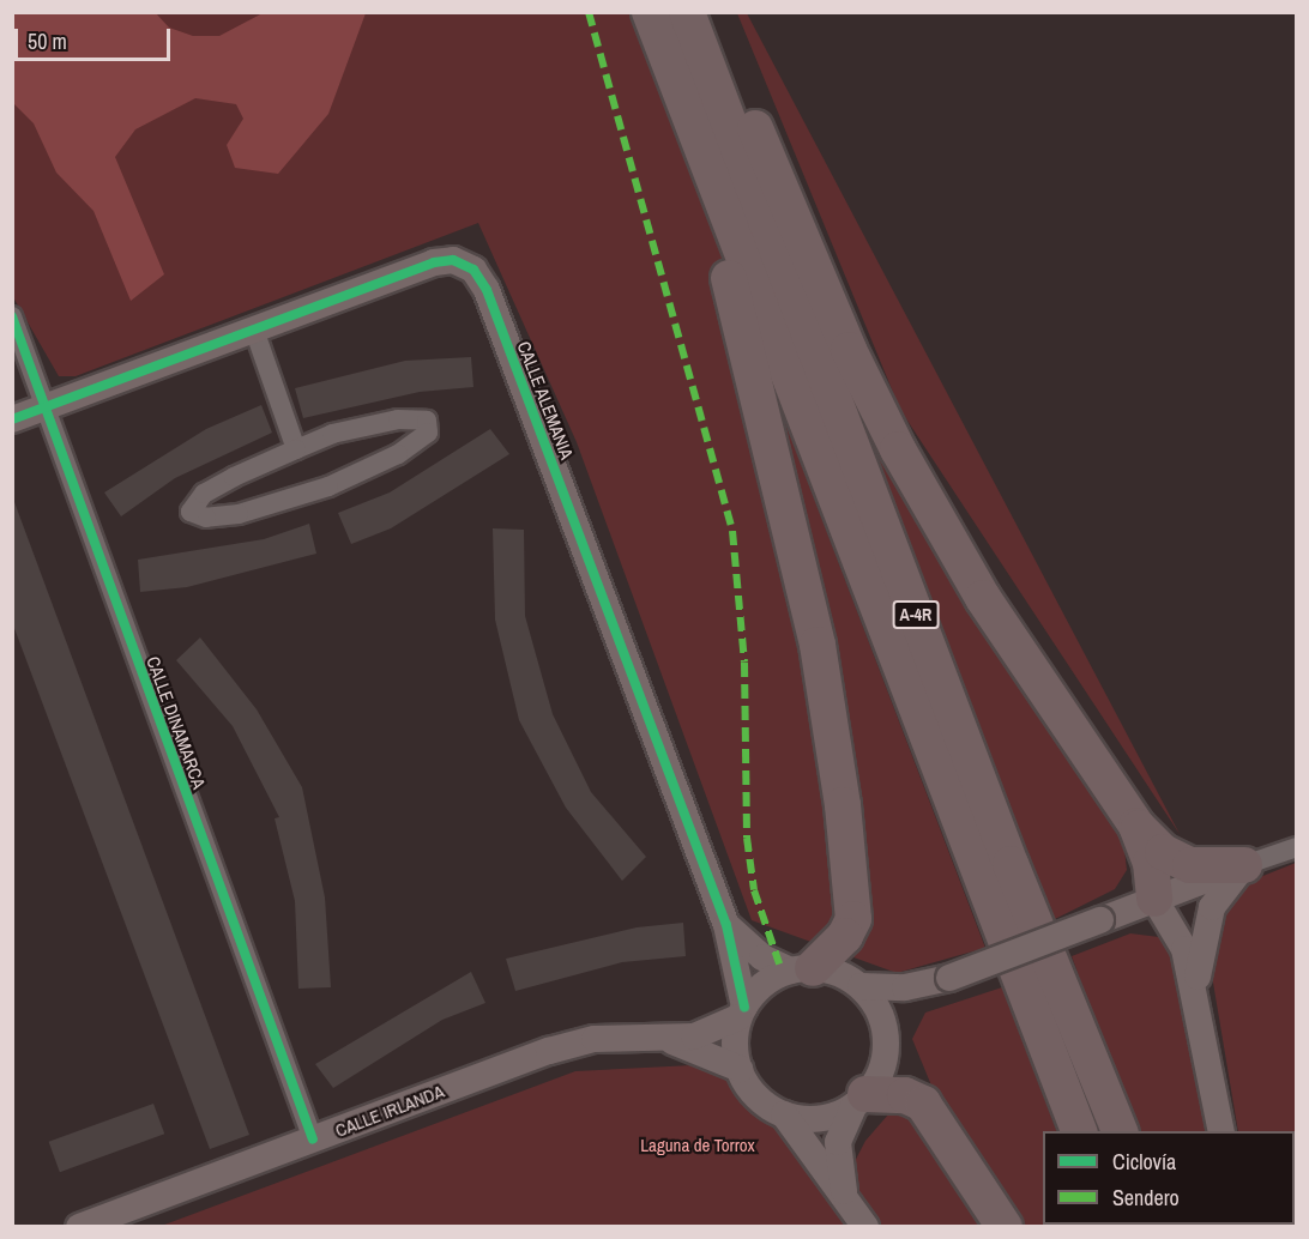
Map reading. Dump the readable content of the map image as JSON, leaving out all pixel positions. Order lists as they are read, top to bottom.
{
  "streets": {
    "highway": ["A-4R"],
    "street": ["CALLE ALEMANIA", "CALLE DINAMARCA", "CALLE IRLANDA"]
  },
  "crossings": [
    ["CALLE ALEMANIA", "CALLE DINAMARCA"],
    ["CALLE ALEMANIA", "CALLE IRLANDA"],
    ["CALLE DINAMARCA", "CALLE IRLANDA"]
  ],
  "parks": ["Laguna de Torrox"],
  "legend": ["Ciclovía", "Sendero"],
  "scale_bar": "50 m"
}
